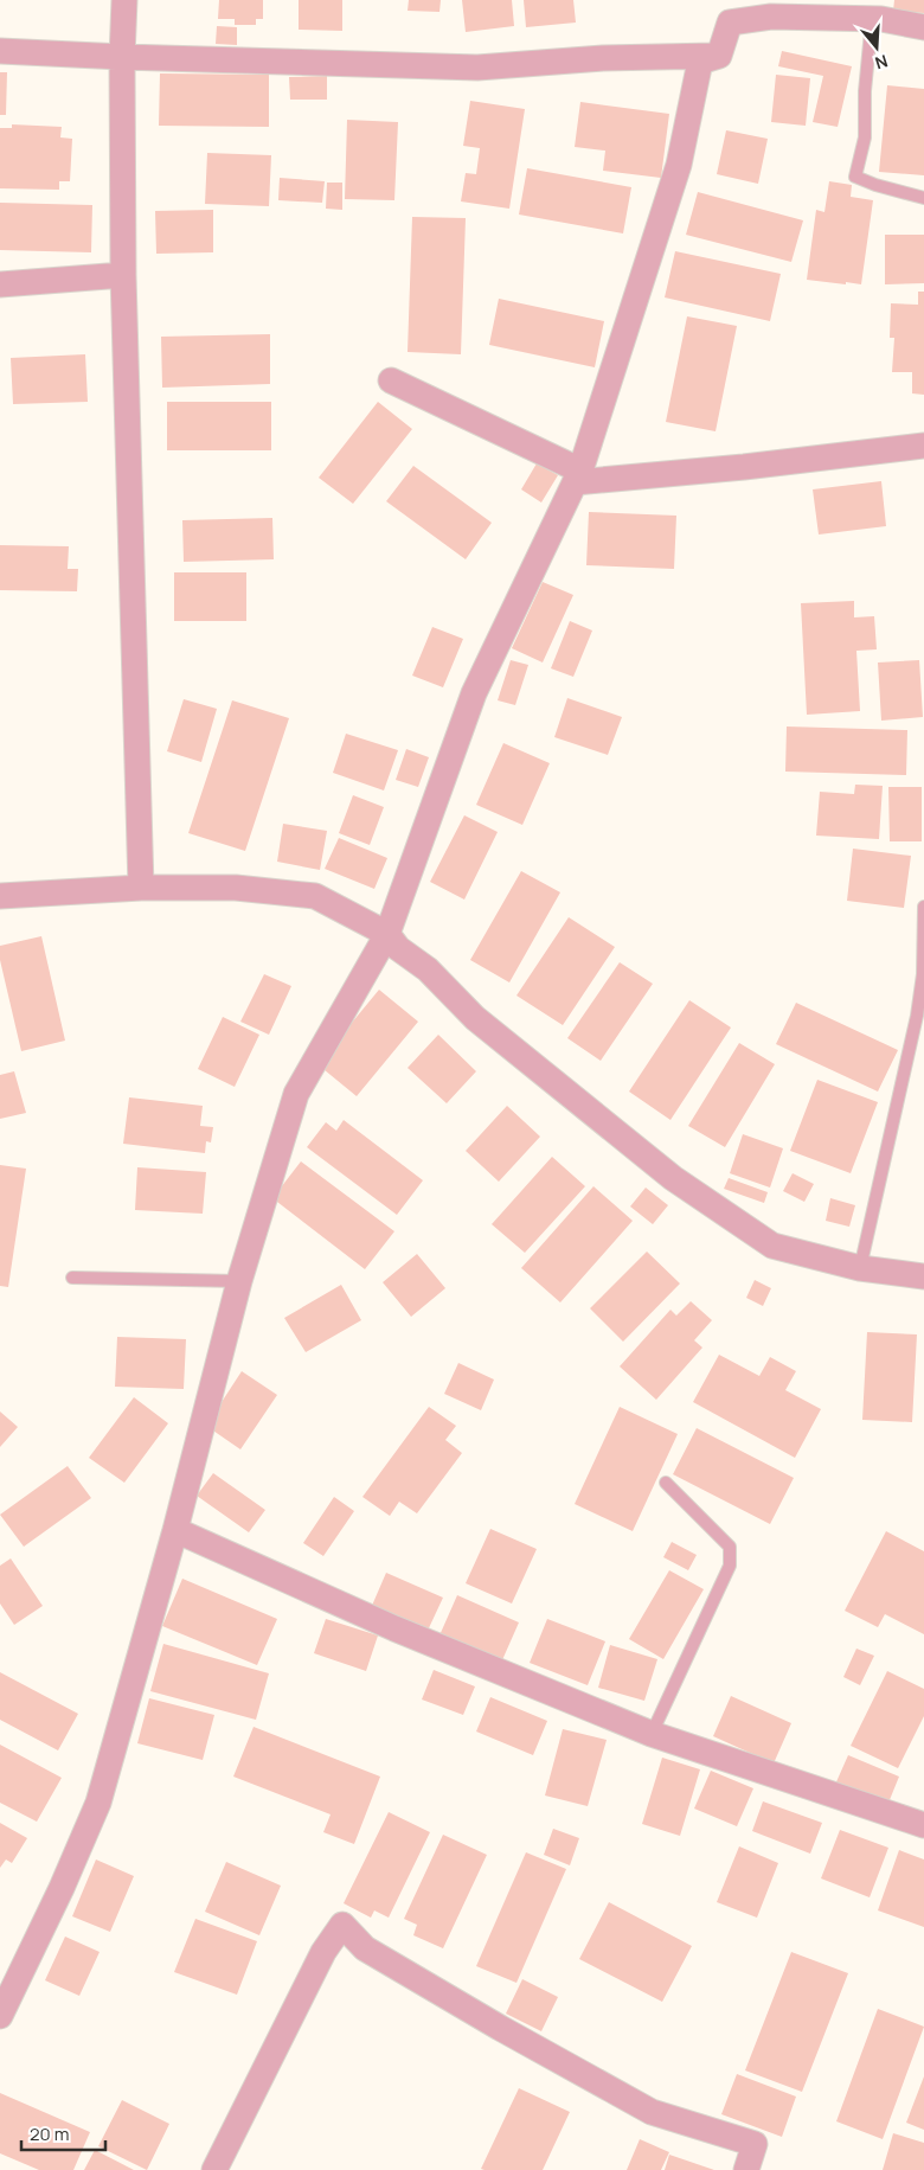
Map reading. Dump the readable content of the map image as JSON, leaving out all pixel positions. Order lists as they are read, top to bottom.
{
  "scale_bar": "20 m",
  "north": "bottom"
}
